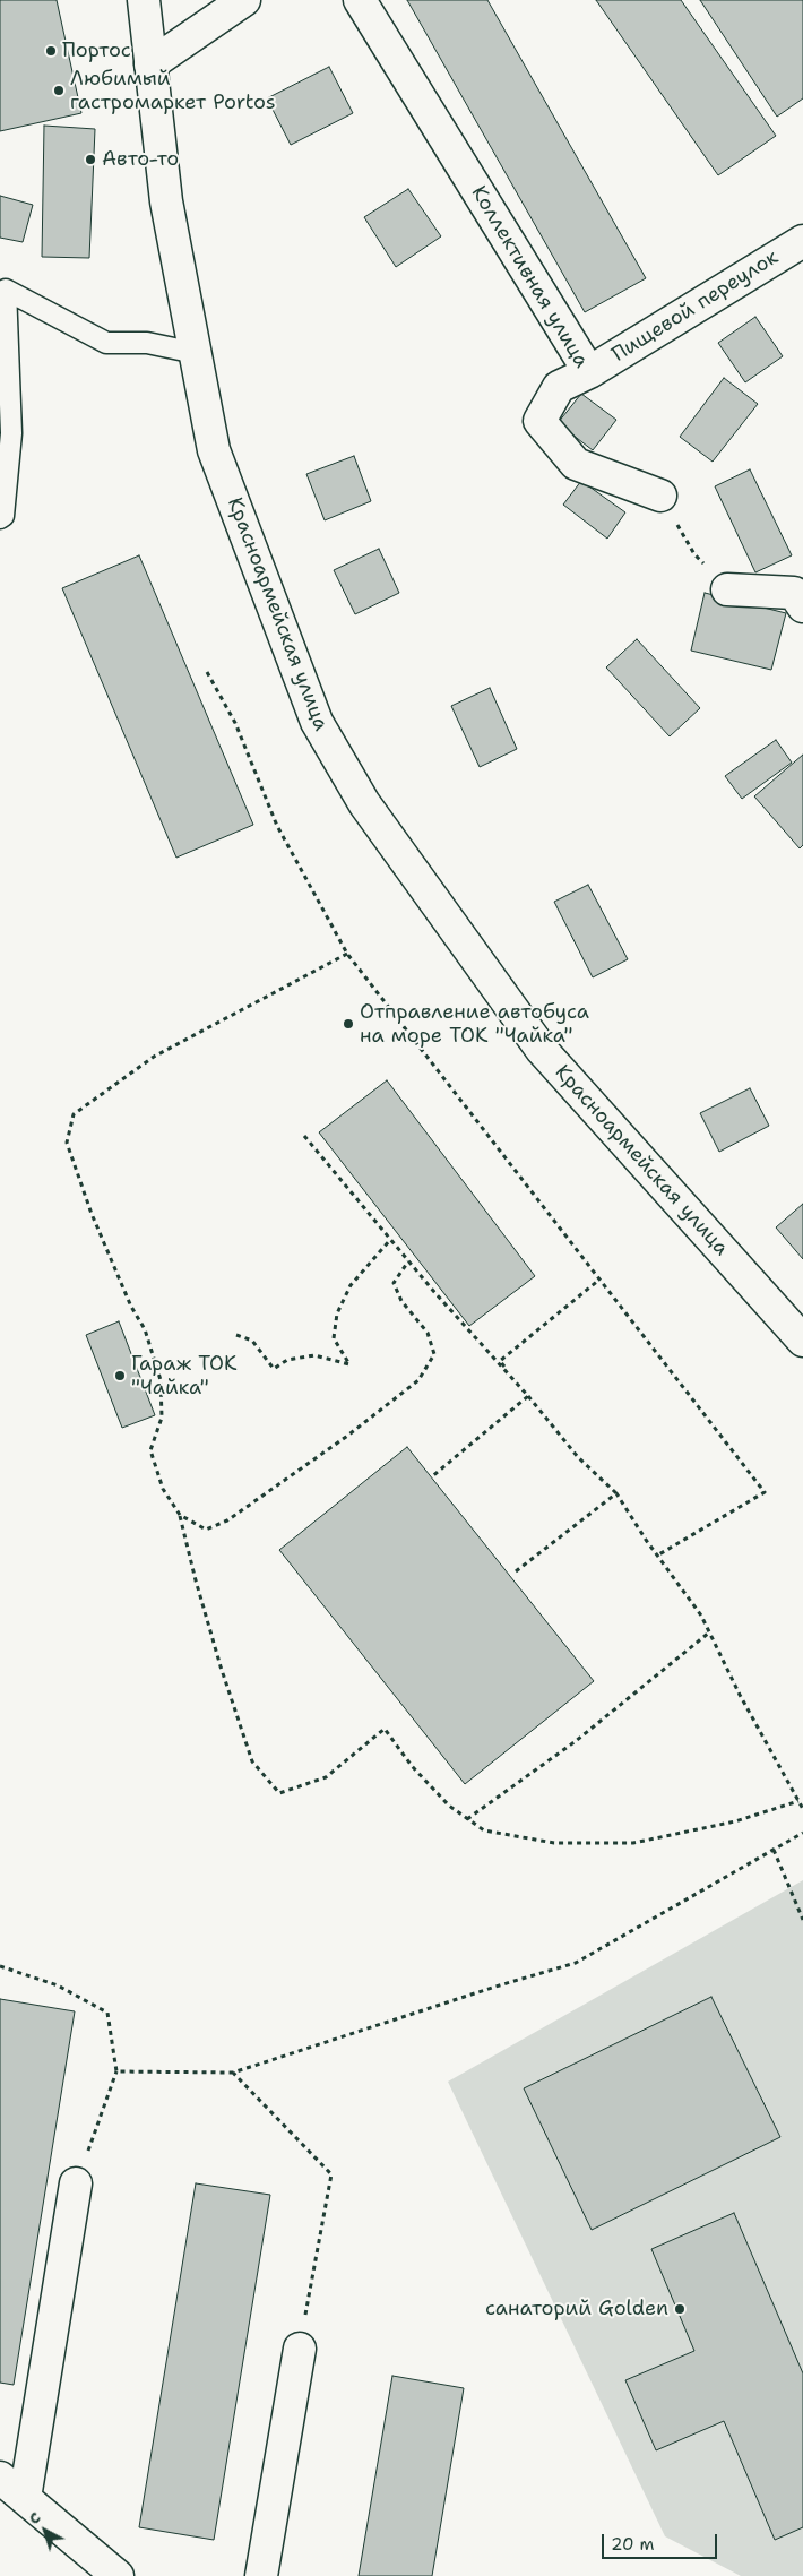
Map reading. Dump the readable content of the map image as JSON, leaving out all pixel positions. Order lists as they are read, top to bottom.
{
  "streets": {
    "street": ["Коллективная улица", "Пищевой переулок", "Красноармейская улица"]
  },
  "crossings": [
    ["Коллективная улица", "Пищевой переулок"]
  ],
  "places": [
    "Портос",
    "Любимый гастромаркет Portos",
    "Авто-то",
    "Отправление автобуса на море ТОК \"Чайка\"",
    "Гараж ТОК \"Чайка\"",
    "санаторий Golden"
  ],
  "scale_bar": "20 m",
  "north": "top left"
}
